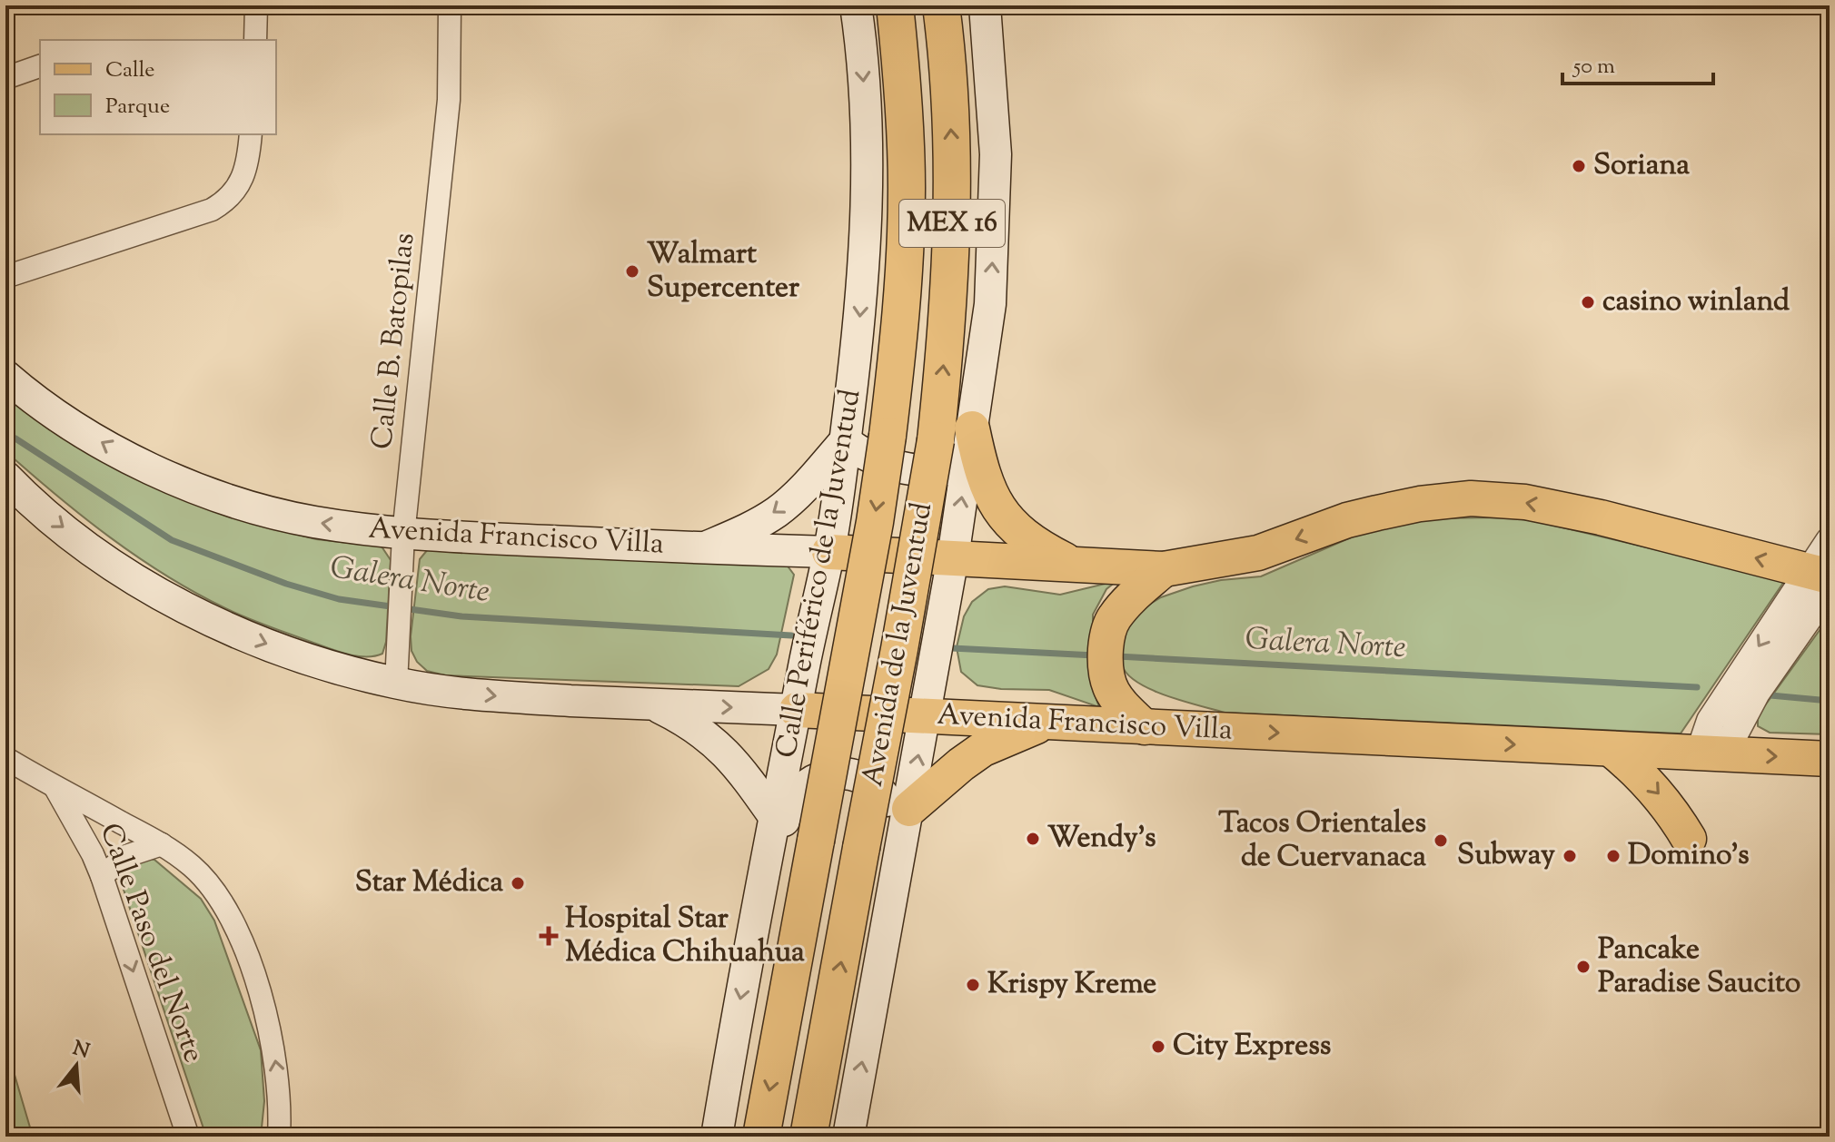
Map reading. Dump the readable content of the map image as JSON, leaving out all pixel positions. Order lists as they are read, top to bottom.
{
  "streets": {
    "highway": ["MEX 16", "Avenida de la Juventud"],
    "main road": ["Avenida Francisco Villa", "Calle Periférico de la Juventud"],
    "street": ["Calle B. Batopilas", "Calle Paso del Norte"]
  },
  "crossings": [
    ["Calle B. Batopilas", "Avenida Francisco Villa"],
    ["Avenida Francisco Villa", "Calle Periférico de la Juventud"]
  ],
  "water": ["Galera Norte"],
  "places": {
    "other": [
      "Soriana",
      "Walmart Supercenter",
      "casino winland",
      "Wendy's",
      "Tacos Orientales de Cuervanaca",
      "Subway",
      "Domino's",
      "Star Médica",
      "Pancake Paradise Saucito",
      "Krispy Kreme",
      "City Express"
    ],
    "health": ["Hospital Star Médica Chihuahua"]
  },
  "legend": ["Calle", "Parque"],
  "scale_bar": "50 m",
  "north": "top"
}
